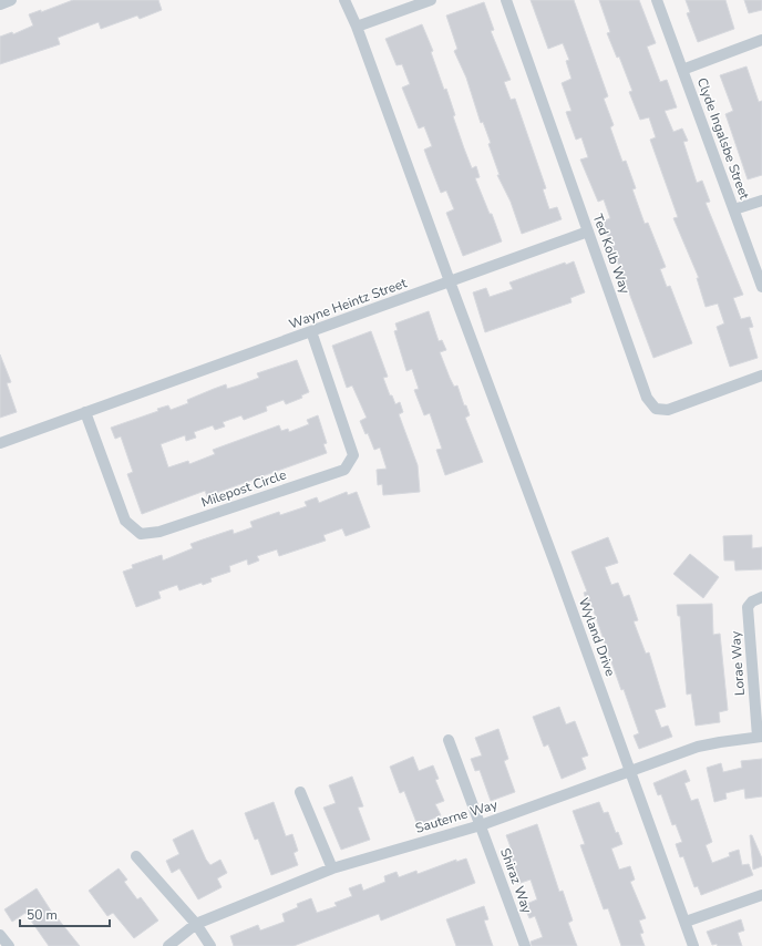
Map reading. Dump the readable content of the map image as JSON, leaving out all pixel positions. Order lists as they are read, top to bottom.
{
  "streets": {
    "street": [
      "Clyde Ingalsbe Street",
      "Ted Kolb Way",
      "Wayne Heintz Street",
      "Milepost Circle",
      "Wyland Drive",
      "Lorae Way",
      "Sauterne Way",
      "Shiraz Way"
    ]
  },
  "crossings": [
    ["Ted Kolb Way", "Wayne Heintz Street"],
    ["Wayne Heintz Street", "Milepost Circle"],
    ["Wayne Heintz Street", "Wyland Drive"],
    ["Wyland Drive", "Sauterne Way"],
    ["Lorae Way", "Sauterne Way"],
    ["Sauterne Way", "Shiraz Way"]
  ],
  "scale_bar": "50 m"
}
